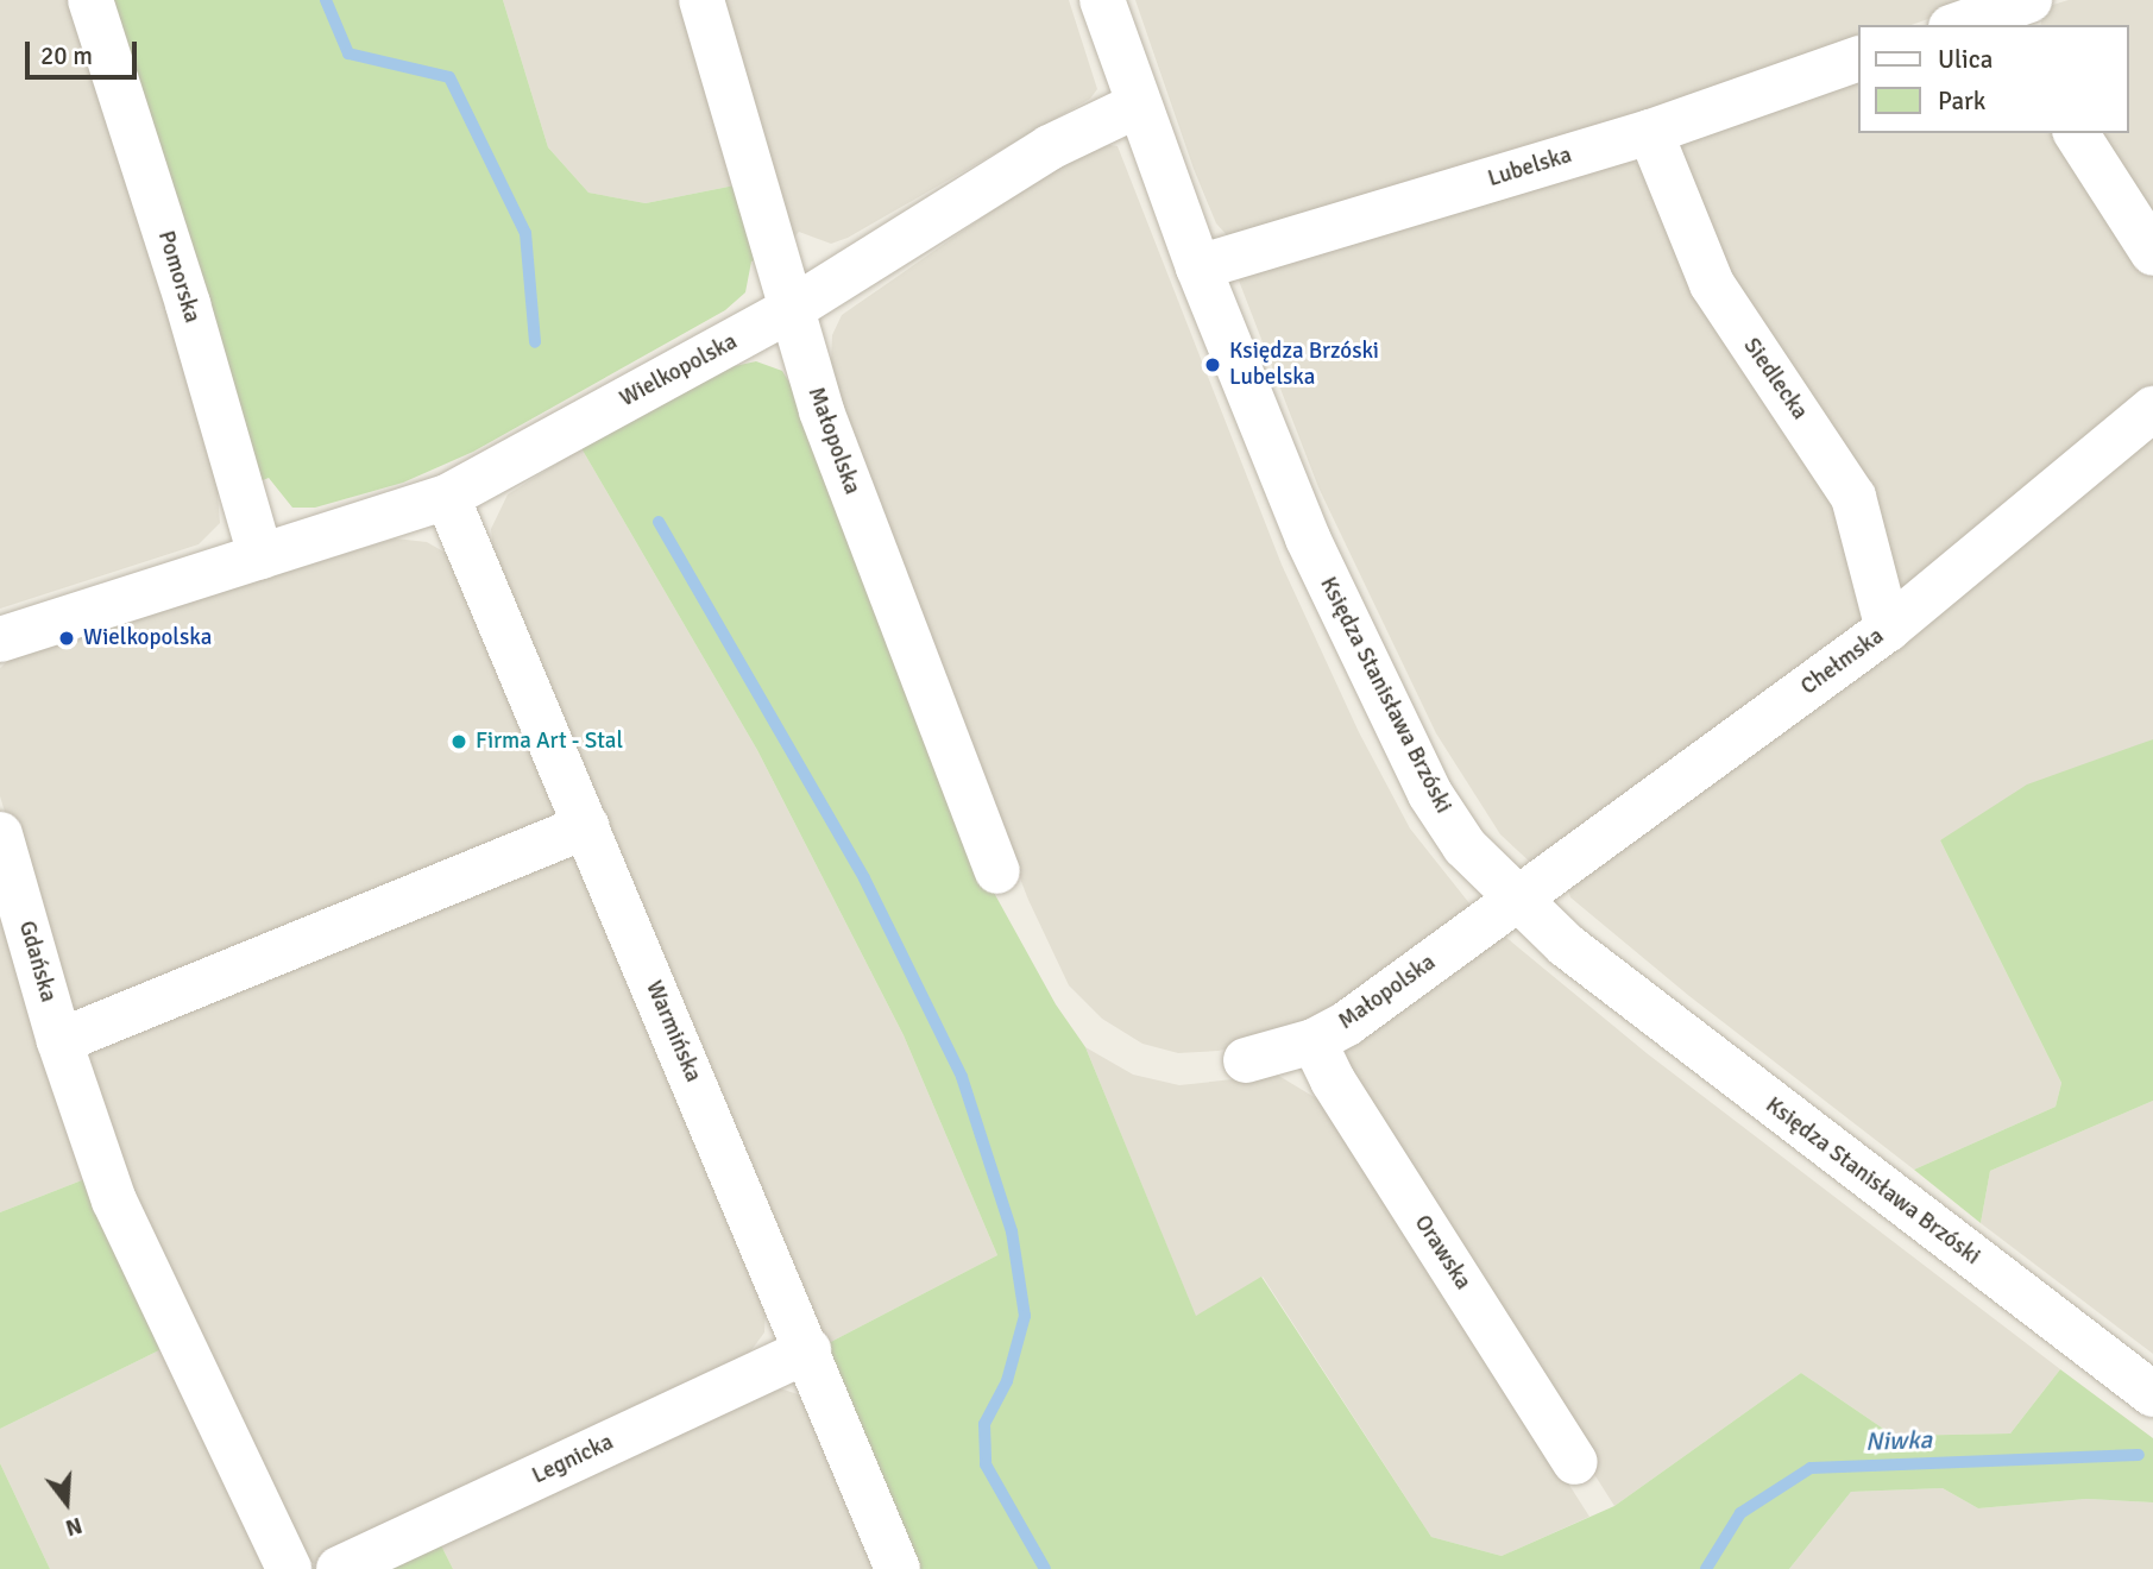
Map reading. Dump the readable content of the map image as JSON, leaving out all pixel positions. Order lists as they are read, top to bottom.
{
  "streets": {
    "street": [
      "Lubelska",
      "Pomorska",
      "Wielkopolska",
      "Siedlecka",
      "Małopolska",
      "Chełmska",
      "Księdza Stanisława Brzóski",
      "Gdańska",
      "Warmińska",
      "Orawska",
      "Legnicka"
    ]
  },
  "crossings": [
    ["Lubelska", "Siedlecka"],
    ["Lubelska", "Księdza Stanisława Brzóski"],
    ["Pomorska", "Wielkopolska"],
    ["Wielkopolska", "Małopolska"],
    ["Wielkopolska", "Księdza Stanisława Brzóski"],
    ["Wielkopolska", "Warmińska"],
    ["Siedlecka", "Chełmska"],
    ["Małopolska", "Chełmska"],
    ["Małopolska", "Księdza Stanisława Brzóski"],
    ["Małopolska", "Orawska"],
    ["Chełmska", "Księdza Stanisława Brzóski"],
    ["Warmińska", "Legnicka"]
  ],
  "water": ["Niwka"],
  "places": ["Księdza Brzóski Lubelska", "Wielkopolska", "Firma Art - Stal"],
  "legend": ["Ulica", "Park"],
  "scale_bar": "20 m",
  "north": "bottom"
}
